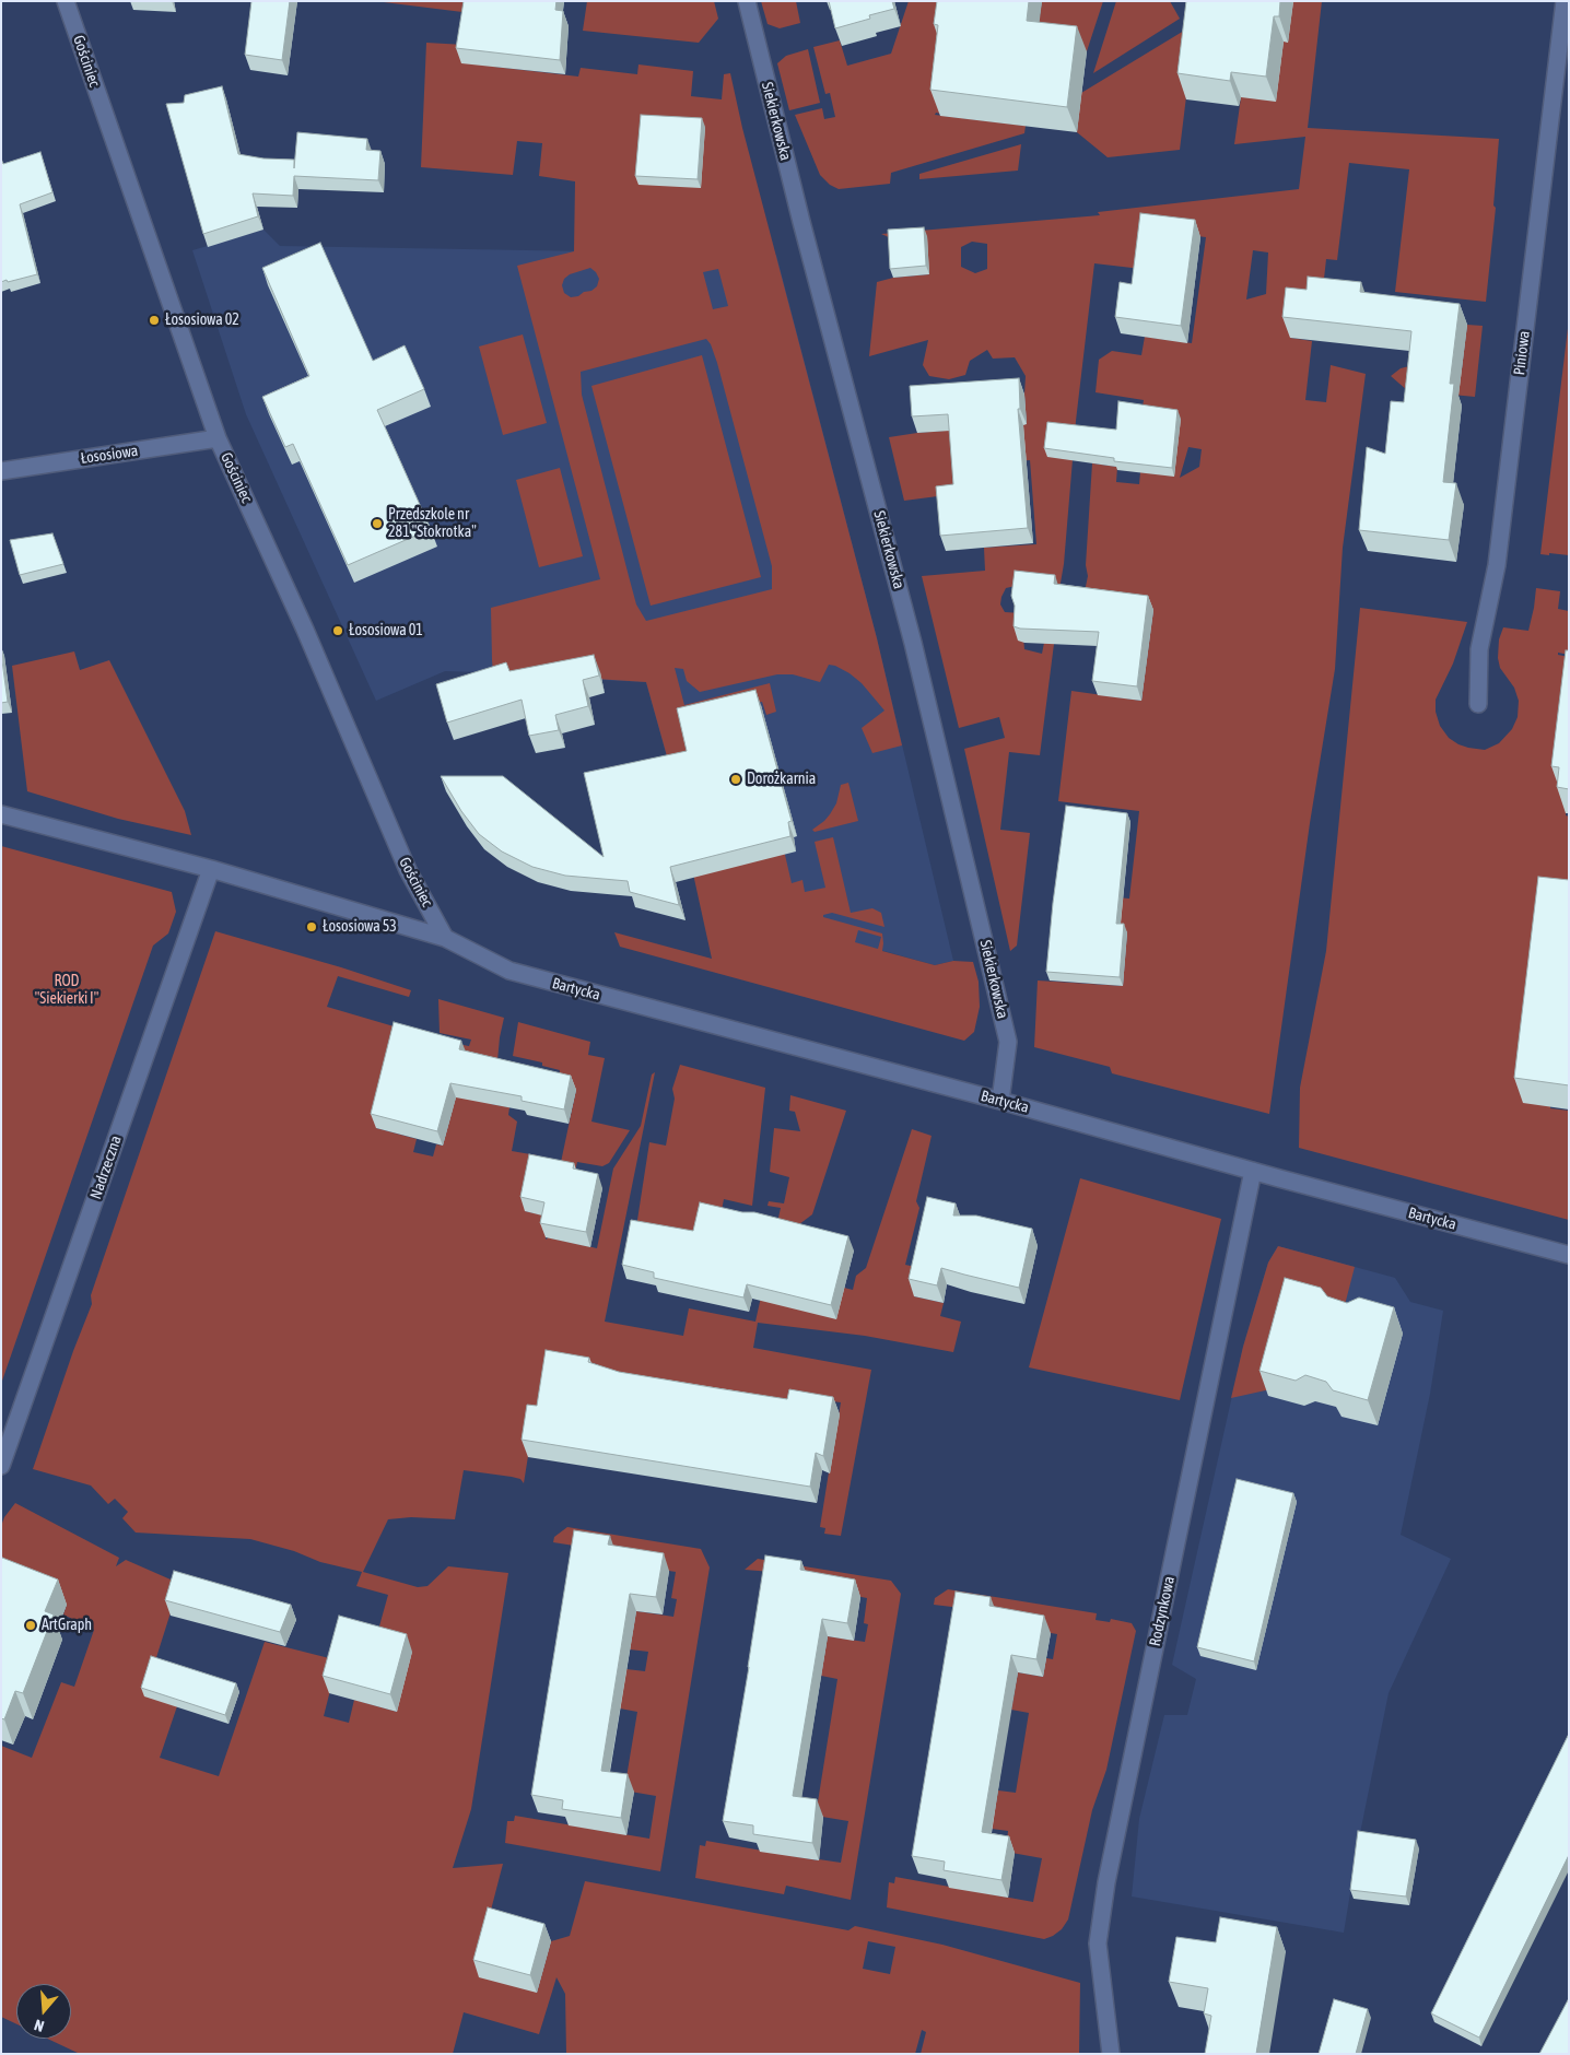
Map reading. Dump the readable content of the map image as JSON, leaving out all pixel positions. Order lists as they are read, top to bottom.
{
  "streets": {
    "street": [
      "Gościniec",
      "Siekierkowska",
      "Piniowa",
      "Łososiowa",
      "Bartycka",
      "Nadrzeczna",
      "Rodzynkowa"
    ]
  },
  "crossings": [
    ["Gościniec", "Łososiowa"],
    ["Gościniec", "Bartycka"],
    ["Siekierkowska", "Bartycka"],
    ["Bartycka", "Rodzynkowa"]
  ],
  "parks": ["ROD \"Siekierki I\""],
  "places": [
    "Łososiowa 02",
    "Przedszkole nr 281 \"Stokrotka\"",
    "Łososiowa 01",
    "Dorożkarnia",
    "Łososiowa 53",
    "ArtGraph"
  ],
  "north": "bottom"
}
